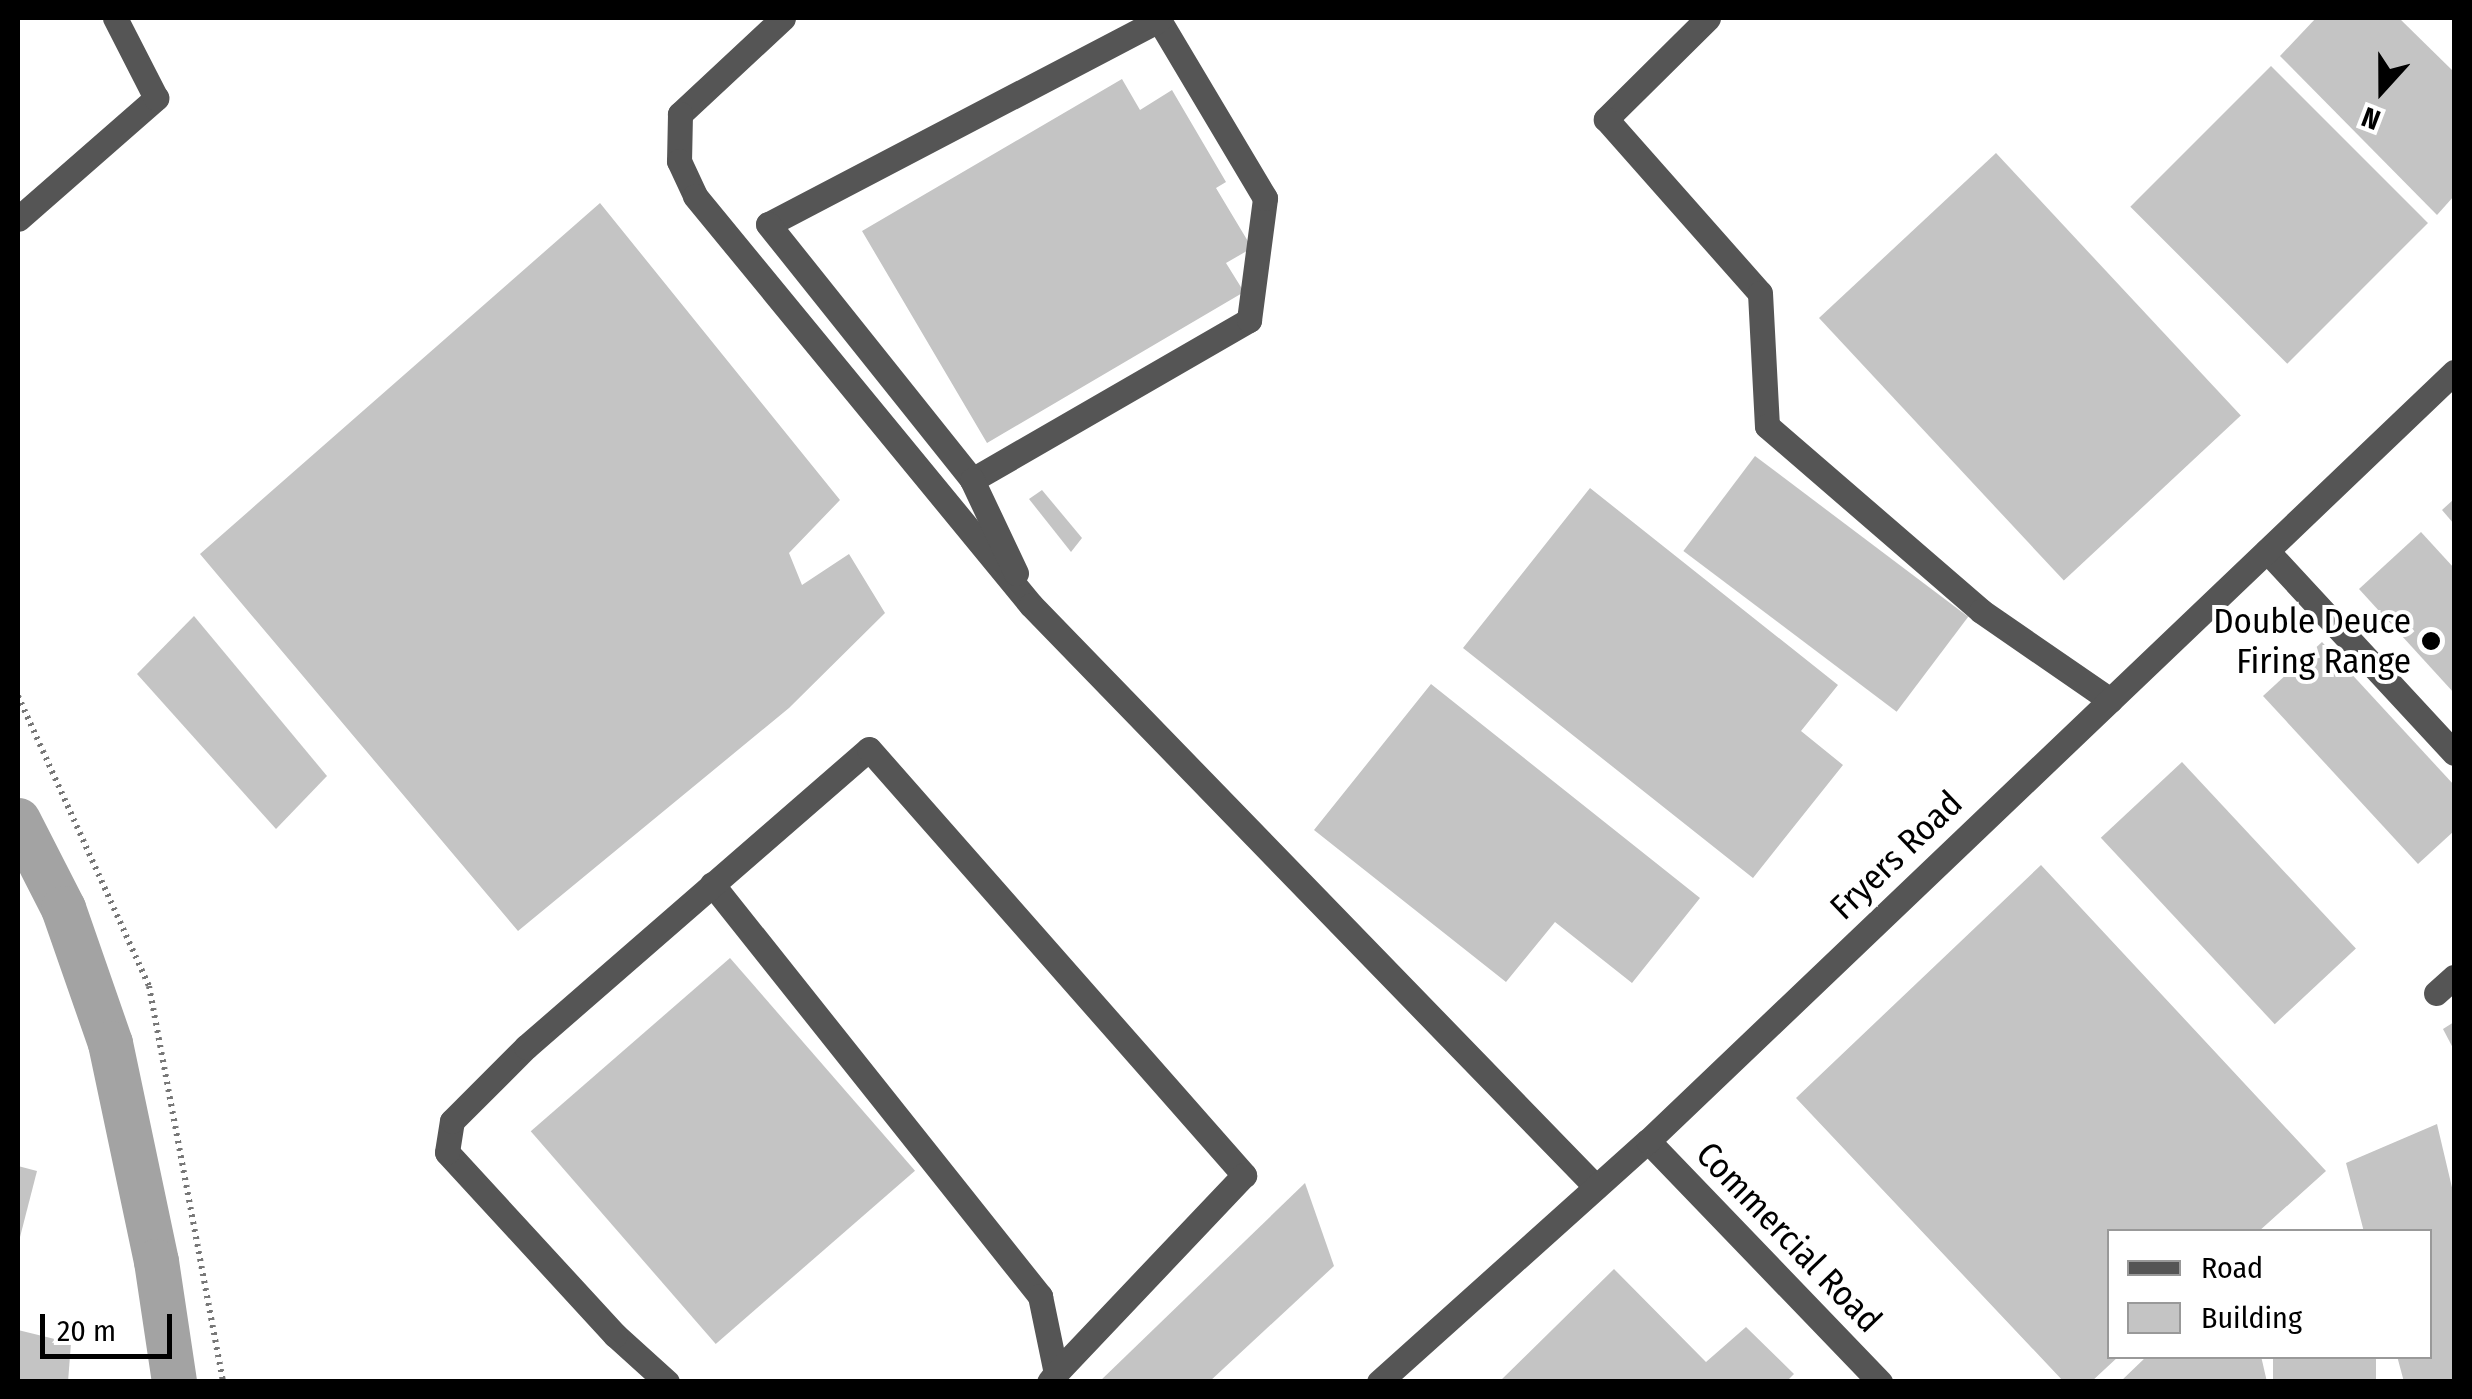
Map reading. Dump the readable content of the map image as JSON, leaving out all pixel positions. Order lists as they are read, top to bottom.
{
  "streets": {
    "street": ["Fryers Road", "Commercial Road"]
  },
  "crossings": [
    ["Fryers Road", "Commercial Road"]
  ],
  "places": ["Double Deuce Firing Range"],
  "legend": ["Road", "Building"],
  "scale_bar": "20 m",
  "north": "bottom"
}
